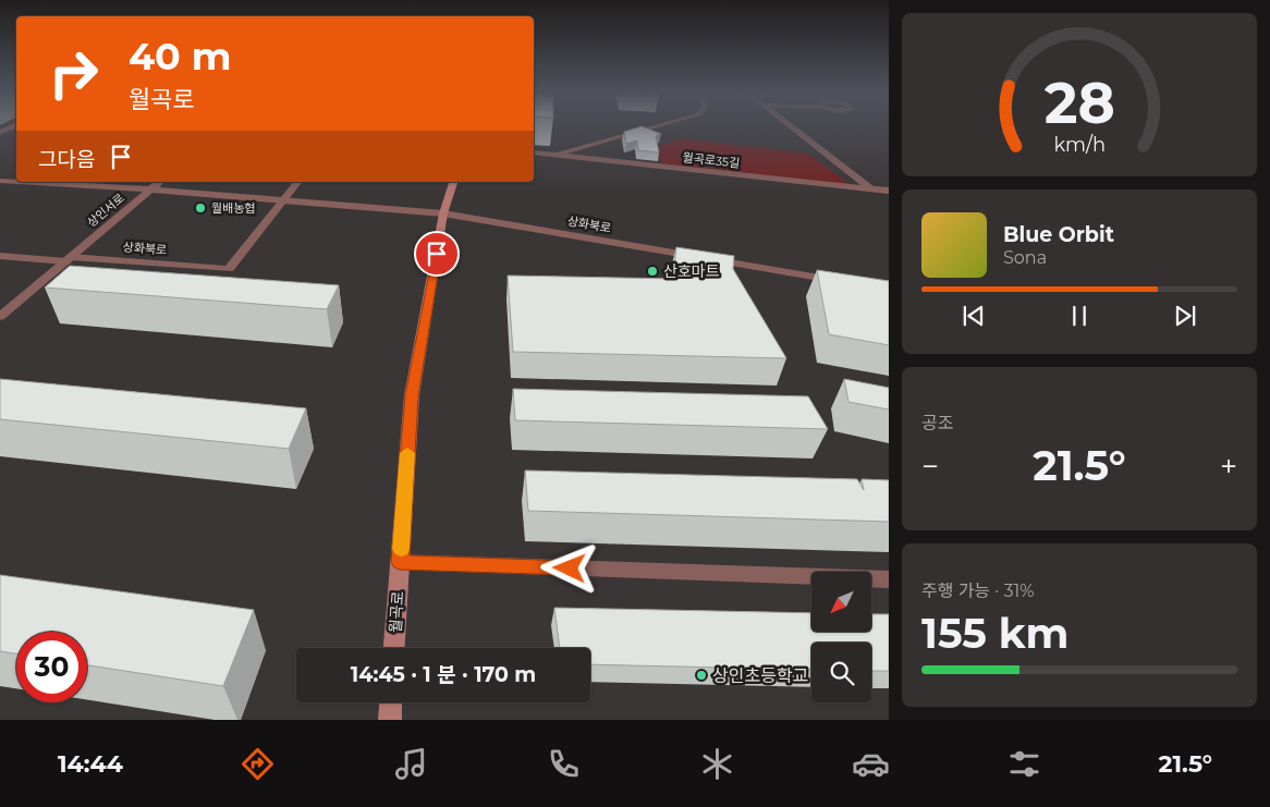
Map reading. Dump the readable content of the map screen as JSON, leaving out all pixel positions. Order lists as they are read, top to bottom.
{
  "streets": {
    "main road": ["월곡로"],
    "street": ["월곡로35길", "상인서로", "상화북로"]
  },
  "crossings": [
    ["상인서로", "상화북로"],
    ["상화북로", "월곡로"]
  ],
  "places": ["월배농협", "산호마트", "상인초등학교"],
  "north": "bottom left",
  "page": {
    "turn": ["40 m", "월곡로"],
    "then": "그다음",
    "song": ["Blue Orbit", "Sona"],
    "tile": [
      "공조",
      ["주행 가능 · 31%", "155 km"]
    ],
    "heat": ["−", "21.5°", "+"],
    "limit": "30",
    "trip": "14:45 · 1 분 · 170 m",
    "tabs": ["14:44", "21.5°"],
    "gauge": ["28", "km/h"]
  }
}
